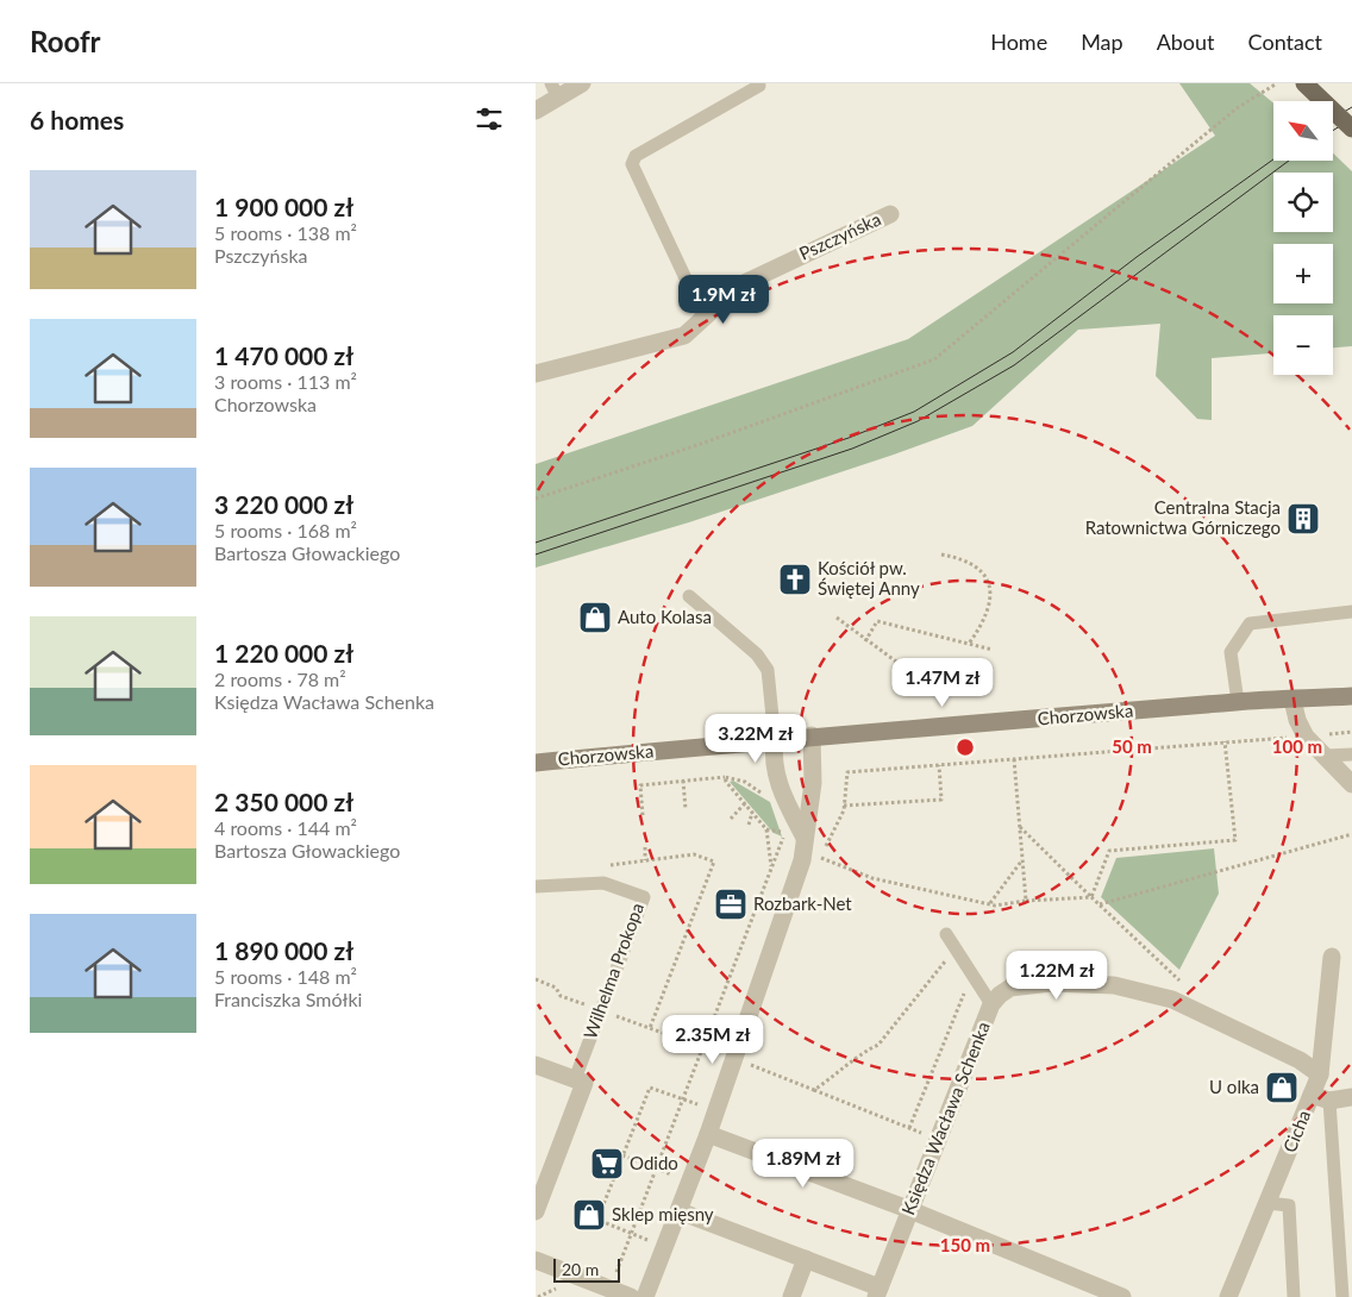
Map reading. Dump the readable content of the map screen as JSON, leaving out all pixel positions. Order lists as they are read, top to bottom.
{
  "streets": {
    "main road": ["Chorzowska"],
    "street": [
      "Pszczyńska",
      "Wilhelma Prokopa",
      "Księdza Wacława Schenka",
      "Cicha"
    ]
  },
  "crossings": [
    ["Księdza Wacława Schenka", "Cicha"]
  ],
  "places": {
    "building": ["Centralna Stacja Ratownictwa Górniczego"],
    "church": ["Kościół pw. Świętej Anny"],
    "shop": ["Auto Kolasa", "U olka", "Sklep mięsny"],
    "office": ["Rozbark-Net"],
    "supermarket": ["Odido"]
  },
  "scale_bar": "20 m",
  "north": "top left",
  "page": {
    "header": "Roofr",
    "nav": [
      "Home",
      "Map",
      "About",
      "Contact"
    ],
    "heading": "6 homes",
    "map_buttons": ["+", "−"],
    "list": [
      {
        "name": "1 900 000 zł",
        "note": "5 rooms · 138 m² · Pszczyńska"
      },
      {
        "name": "1 470 000 zł",
        "note": "3 rooms · 113 m² · Chorzowska"
      },
      {
        "name": "3 220 000 zł",
        "note": "5 rooms · 168 m² · Bartosza Głowackiego"
      },
      {
        "name": "1 220 000 zł",
        "note": "2 rooms · 78 m² · Księdza Wacława Schenka"
      },
      {
        "name": "2 350 000 zł",
        "note": "4 rooms · 144 m² · Bartosza Głowackiego"
      },
      {
        "name": "1 890 000 zł",
        "note": "5 rooms · 148 m² · Franciszka Smółki"
      }
    ],
    "price": [
      "1.9M zł",
      "1.47M zł",
      "3.22M zł",
      "1.22M zł",
      "2.35M zł",
      "1.89M zł"
    ],
    "scale": "20 m"
  },
  "rings": ["50 m", "100 m", "150 m"]
}
